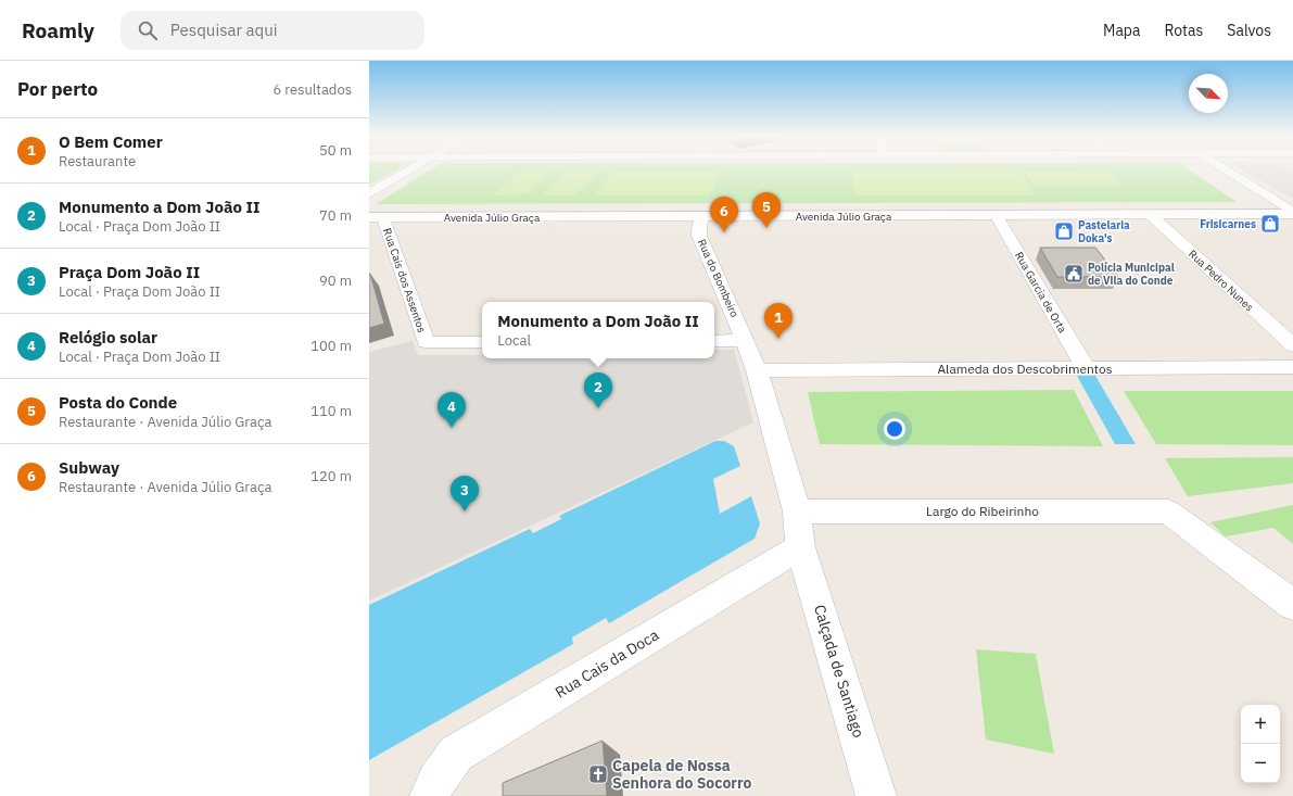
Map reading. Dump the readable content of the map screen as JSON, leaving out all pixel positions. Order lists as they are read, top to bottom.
{
  "streets": {
    "street": [
      "Avenida Júlio Graça",
      "Rua do Bombeiro",
      "Rua Cais dos Assentos",
      "Rua Pedro Nunes",
      "Rua Garcia de Orta",
      "Alameda dos Descobrimentos",
      "Largo do Ribeirinho",
      "Rua Cais da Doca",
      "Calçada de Santiago"
    ]
  },
  "crossings": [
    ["Avenida Júlio Graça", "Rua do Bombeiro"],
    ["Avenida Júlio Graça", "Rua Cais dos Assentos"],
    ["Avenida Júlio Graça", "Rua Pedro Nunes"],
    ["Avenida Júlio Graça", "Rua Garcia de Orta"],
    ["Rua do Bombeiro", "Alameda dos Descobrimentos"],
    ["Rua do Bombeiro", "Largo do Ribeirinho"],
    ["Rua do Bombeiro", "Calçada de Santiago"],
    ["Rua Garcia de Orta", "Alameda dos Descobrimentos"],
    ["Largo do Ribeirinho", "Calçada de Santiago"],
    ["Rua Cais da Doca", "Calçada de Santiago"]
  ],
  "places": {
    "shop": ["Frisicarnes", "Pastelaria Doka's"],
    "public building": ["Polícia Municipal de Vila do Conde"],
    "church": ["Capela de Nossa Senhora do Socorro"]
  },
  "north": "bottom right",
  "page": {
    "header": "Roamly",
    "search": "Pesquisar aqui",
    "nav": ["Mapa", "Rotas", "Salvos"],
    "heading": ["Por perto", "6 resultados"],
    "list": [
      {
        "mark": "1",
        "name": "O Bem Comer",
        "note": "Restaurante",
        "value": "50 m"
      },
      {
        "mark": "2",
        "name": "Monumento a Dom João II",
        "note": "Local · Praça Dom João II",
        "value": "70 m"
      },
      {
        "mark": "3",
        "name": "Praça Dom João II",
        "note": "Local · Praça Dom João II",
        "value": "90 m"
      },
      {
        "mark": "4",
        "name": "Relógio solar",
        "note": "Local · Praça Dom João II",
        "value": "100 m"
      },
      {
        "mark": "5",
        "name": "Posta do Conde",
        "note": "Restaurante · Avenida Júlio Graça",
        "value": "110 m"
      },
      {
        "mark": "6",
        "name": "Subway",
        "note": "Restaurante · Avenida Júlio Graça",
        "value": "120 m"
      }
    ],
    "pins": [
      "5",
      "6",
      "1",
      "2",
      "4",
      "3"
    ],
    "popup": ["Monumento a Dom João II", "Local"],
    "map_buttons": ["+", "−"]
  }
}
